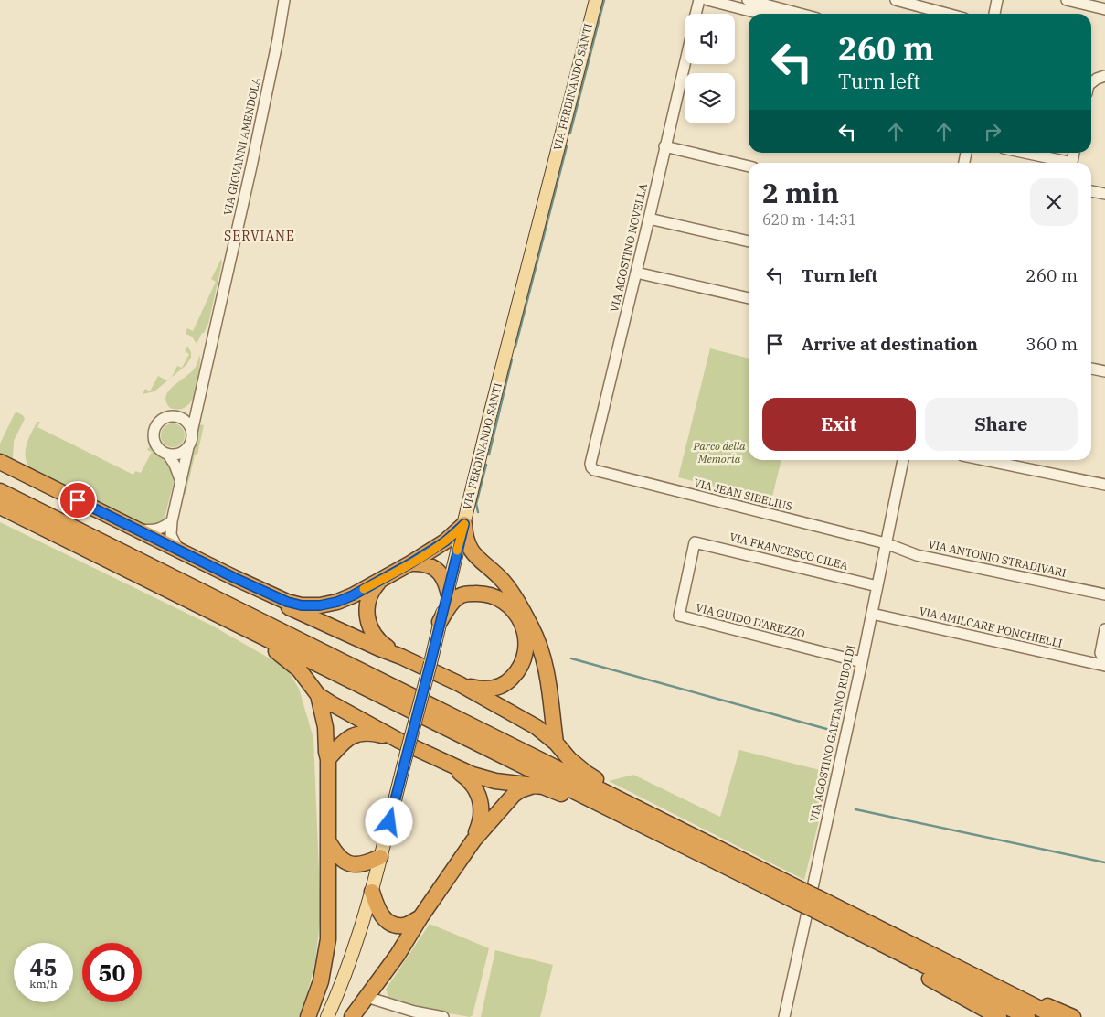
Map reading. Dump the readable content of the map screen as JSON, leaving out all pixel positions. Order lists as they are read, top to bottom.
{
  "streets": {
    "main road": ["VIA FERDINANDO SANTI"],
    "street": [
      "VIA GIOVANNI AMENDOLA",
      "VIA AGOSTINO NOVELLA",
      "VIA JEAN SIBELIUS",
      "VIA FRANCESCO CILEA",
      "VIA ANTONIO STRADIVARI",
      "VIA GUIDO D'AREZZO",
      "VIA AMILCARE PONCHIELLI",
      "VIA AGOSTINO GAETANO RIBOLDI"
    ]
  },
  "crossings": [
    ["VIA AGOSTINO NOVELLA", "VIA JEAN SIBELIUS"],
    ["VIA JEAN SIBELIUS", "VIA ANTONIO STRADIVARI"],
    ["VIA JEAN SIBELIUS", "VIA AGOSTINO GAETANO RIBOLDI"],
    ["VIA FRANCESCO CILEA", "VIA GUIDO D'AREZZO"],
    ["VIA FRANCESCO CILEA", "VIA AGOSTINO GAETANO RIBOLDI"],
    ["VIA ANTONIO STRADIVARI", "VIA AGOSTINO GAETANO RIBOLDI"],
    ["VIA GUIDO D'AREZZO", "VIA AGOSTINO GAETANO RIBOLDI"],
    ["VIA AMILCARE PONCHIELLI", "VIA AGOSTINO GAETANO RIBOLDI"]
  ],
  "districts": ["SERVIANE"],
  "parks": ["Parco della Memoria"],
  "page": {
    "turn": ["260 m", "Turn left"],
    "heading": ["2 min", "620 m · 14:31"],
    "list": [
      {
        "name": "Turn left",
        "value": "260 m"
      },
      {
        "name": "Arrive at destination",
        "value": "360 m"
      }
    ],
    "buttons": ["Exit", "Share"],
    "speed": "45 km/h",
    "limit": "50"
  }
}
